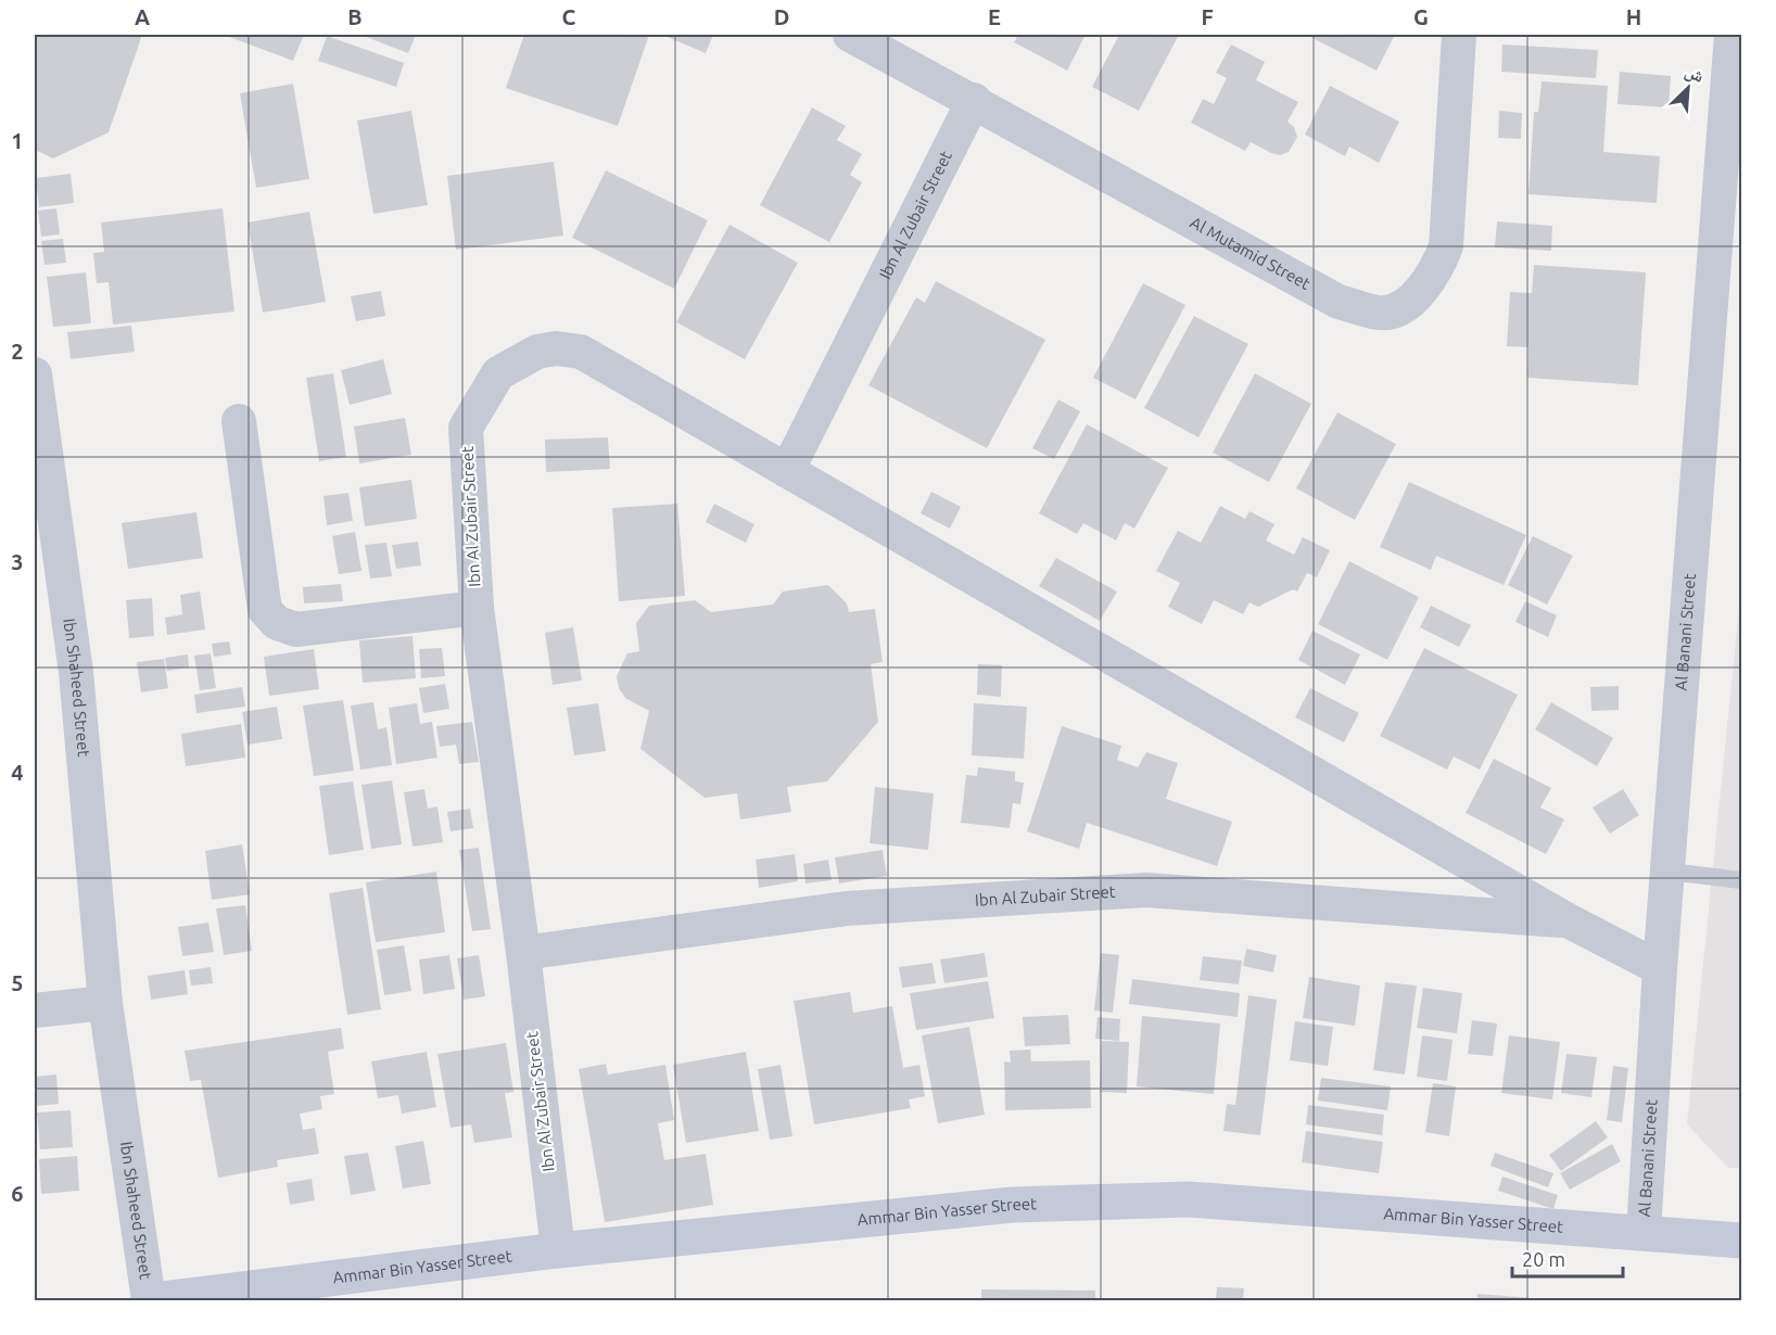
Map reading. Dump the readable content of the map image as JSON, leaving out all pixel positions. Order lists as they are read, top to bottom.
{
  "streets": {
    "street": [
      "Ibn Al Zubair Street",
      "Al Mutamid Street",
      "Al Banani Street",
      "Ibn Shaheed Street",
      "Ammar Bin Yasser Street"
    ]
  },
  "crossings": [
    ["Ibn Al Zubair Street", "Al Mutamid Street"],
    ["Ibn Al Zubair Street", "Al Banani Street"],
    ["Ibn Al Zubair Street", "Ammar Bin Yasser Street"],
    ["Al Banani Street", "Ammar Bin Yasser Street"]
  ],
  "scale_bar": "20 m",
  "north": "top right",
  "grid": {
    "columns": [
      "A",
      "B",
      "C",
      "D",
      "E",
      "F",
      "G",
      "H"
    ],
    "rows": [
      "1",
      "2",
      "3",
      "4",
      "5",
      "6"
    ]
  }
}
